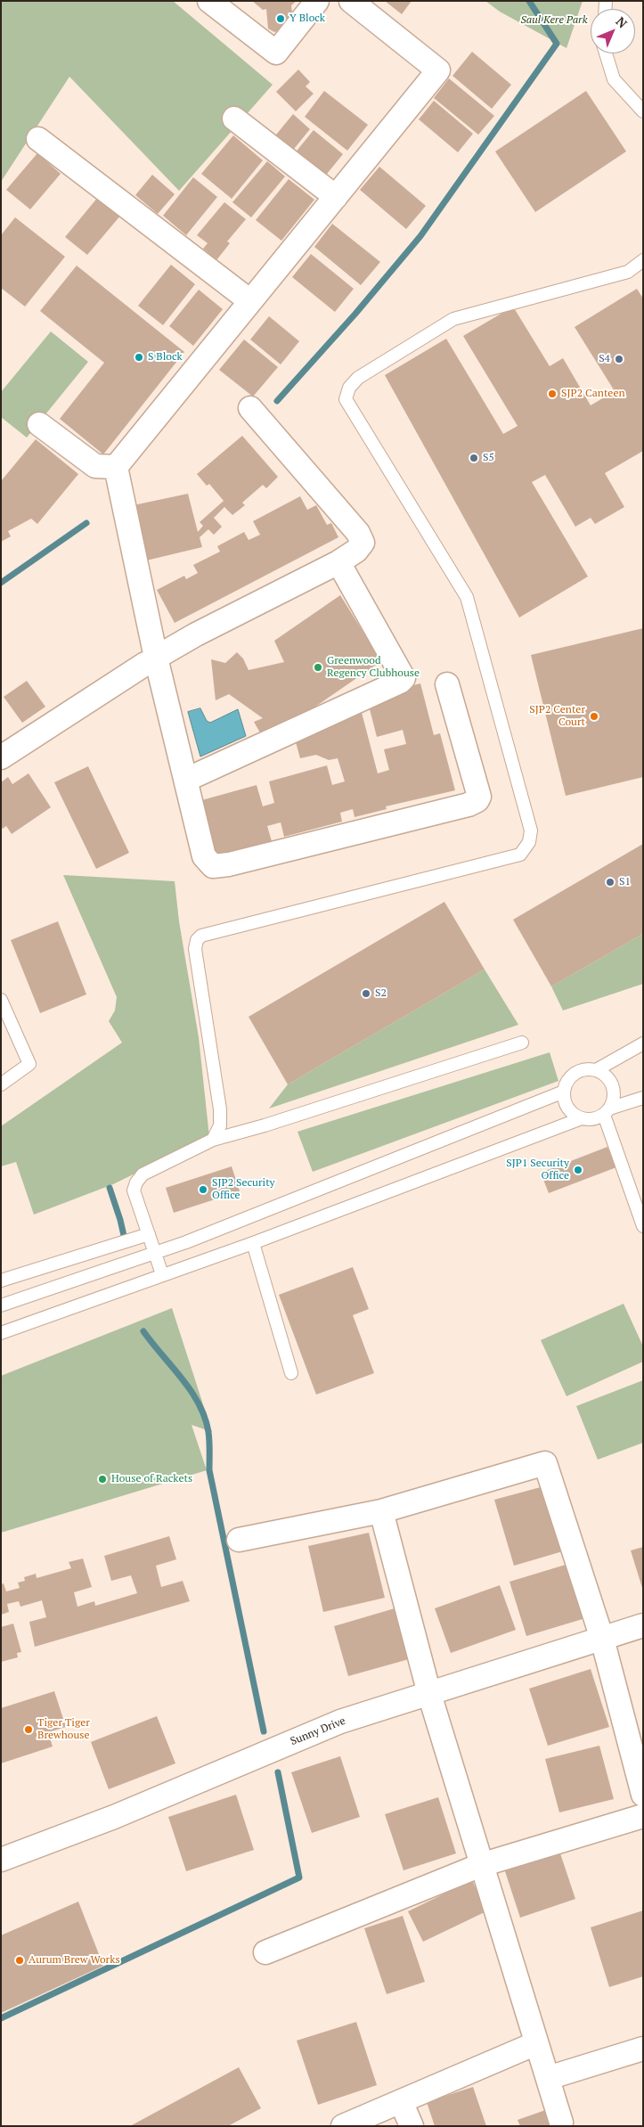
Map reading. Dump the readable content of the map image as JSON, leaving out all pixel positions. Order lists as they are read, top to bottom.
{
  "streets": {
    "street": ["Sunny Drive"]
  },
  "parks": ["Saul Kere Park"],
  "places": [
    "Y Block",
    "S Block",
    "S4",
    "SJP2 Canteen",
    "S5",
    "Greenwood Regency Clubhouse",
    "SJP2 Center Court",
    "S1",
    "S2",
    "SJP1 Security Office",
    "SJP2 Security Office",
    "House of Rackets",
    "Tiger Tiger Brewhouse",
    "Aurum Brew Works"
  ],
  "north": "top right"
}
